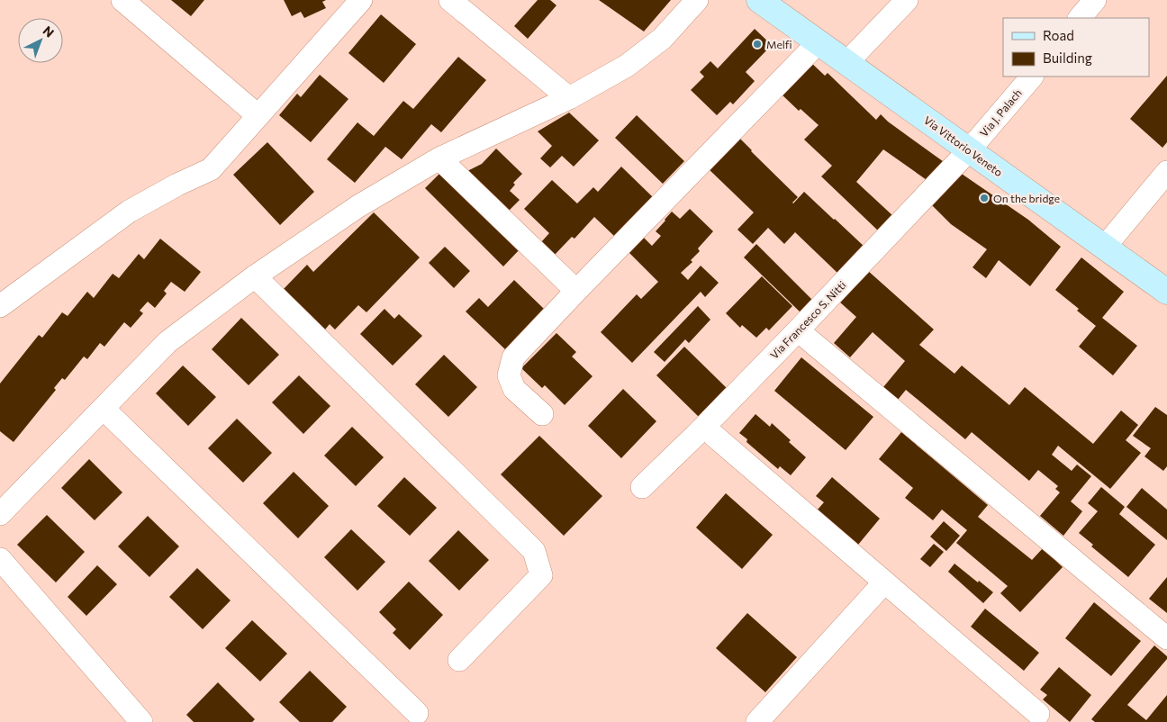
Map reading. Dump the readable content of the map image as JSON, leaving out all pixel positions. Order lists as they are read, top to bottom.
{
  "streets": {
    "street": ["Via J. Palach", "Via Vittorio Veneto", "Via Francesco S. Nitti"]
  },
  "crossings": [
    ["Via J. Palach", "Via Vittorio Veneto"],
    ["Via J. Palach", "Via Francesco S. Nitti"],
    ["Via Vittorio Veneto", "Via Francesco S. Nitti"]
  ],
  "places": ["Melfi", "On the bridge"],
  "legend": ["Road", "Building"],
  "north": "top right"
}
